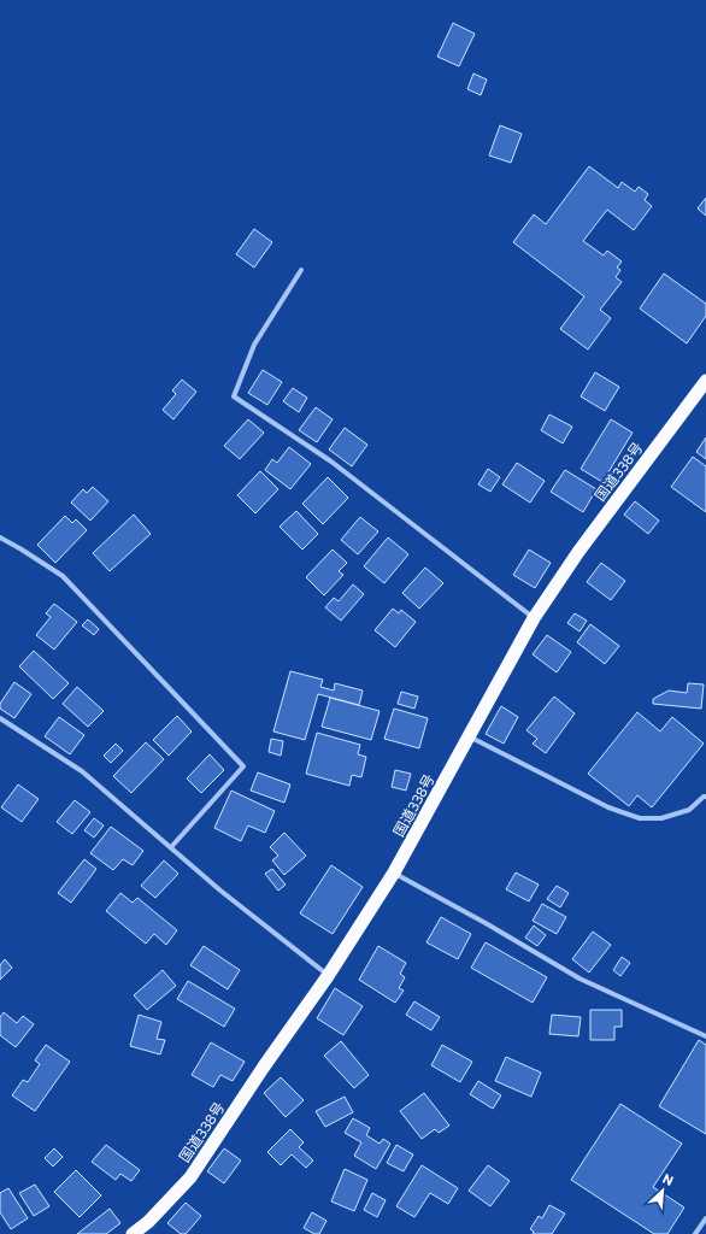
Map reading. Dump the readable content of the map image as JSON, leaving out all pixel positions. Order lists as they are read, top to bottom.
{
  "streets": {
    "highway": ["国道338号"]
  },
  "north": "top right"
}
